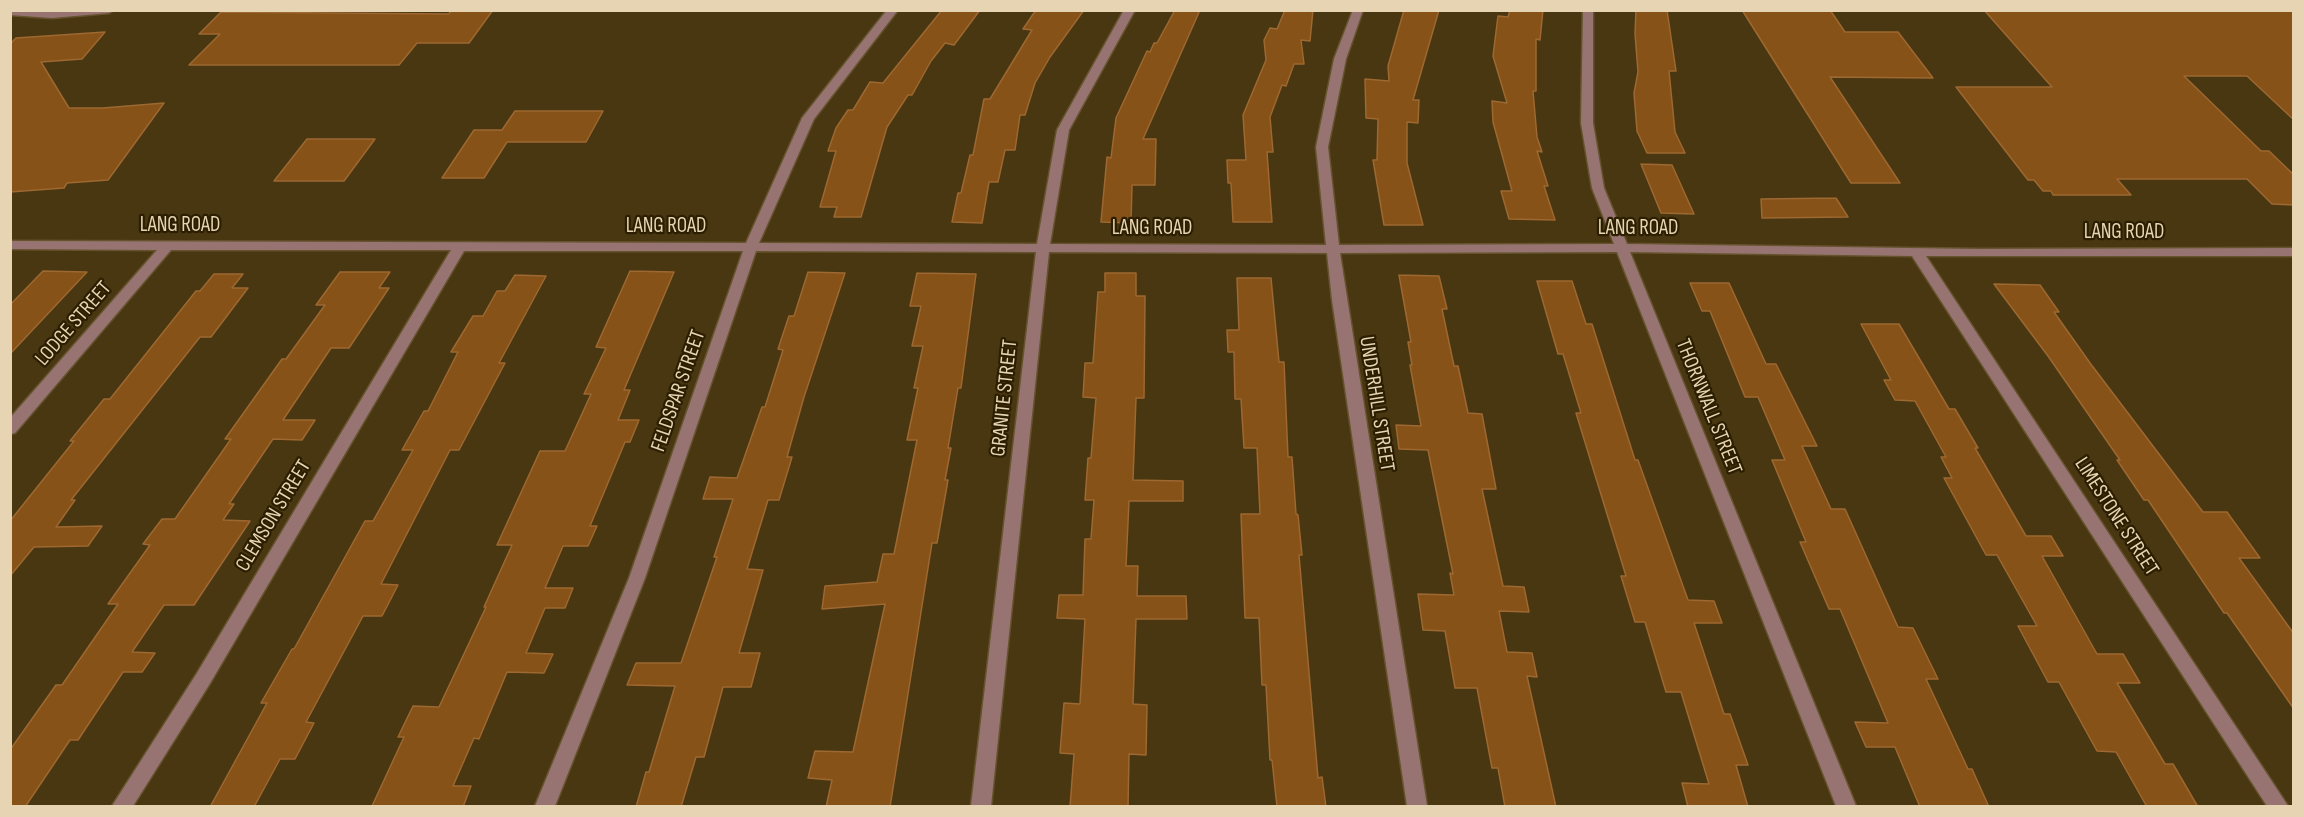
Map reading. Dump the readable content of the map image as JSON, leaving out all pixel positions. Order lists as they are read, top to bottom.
{
  "streets": {
    "street": [
      "LANG ROAD",
      "LODGE STREET",
      "FELDSPAR STREET",
      "GRANITE STREET",
      "UNDERHILL STREET",
      "THORNWALL STREET",
      "CLEMSON STREET",
      "LIMESTONE STREET"
    ]
  },
  "crossings": [
    ["LANG ROAD", "LODGE STREET"],
    ["LANG ROAD", "FELDSPAR STREET"],
    ["LANG ROAD", "GRANITE STREET"],
    ["LANG ROAD", "UNDERHILL STREET"],
    ["LANG ROAD", "THORNWALL STREET"],
    ["LANG ROAD", "CLEMSON STREET"],
    ["LANG ROAD", "LIMESTONE STREET"]
  ]
}
